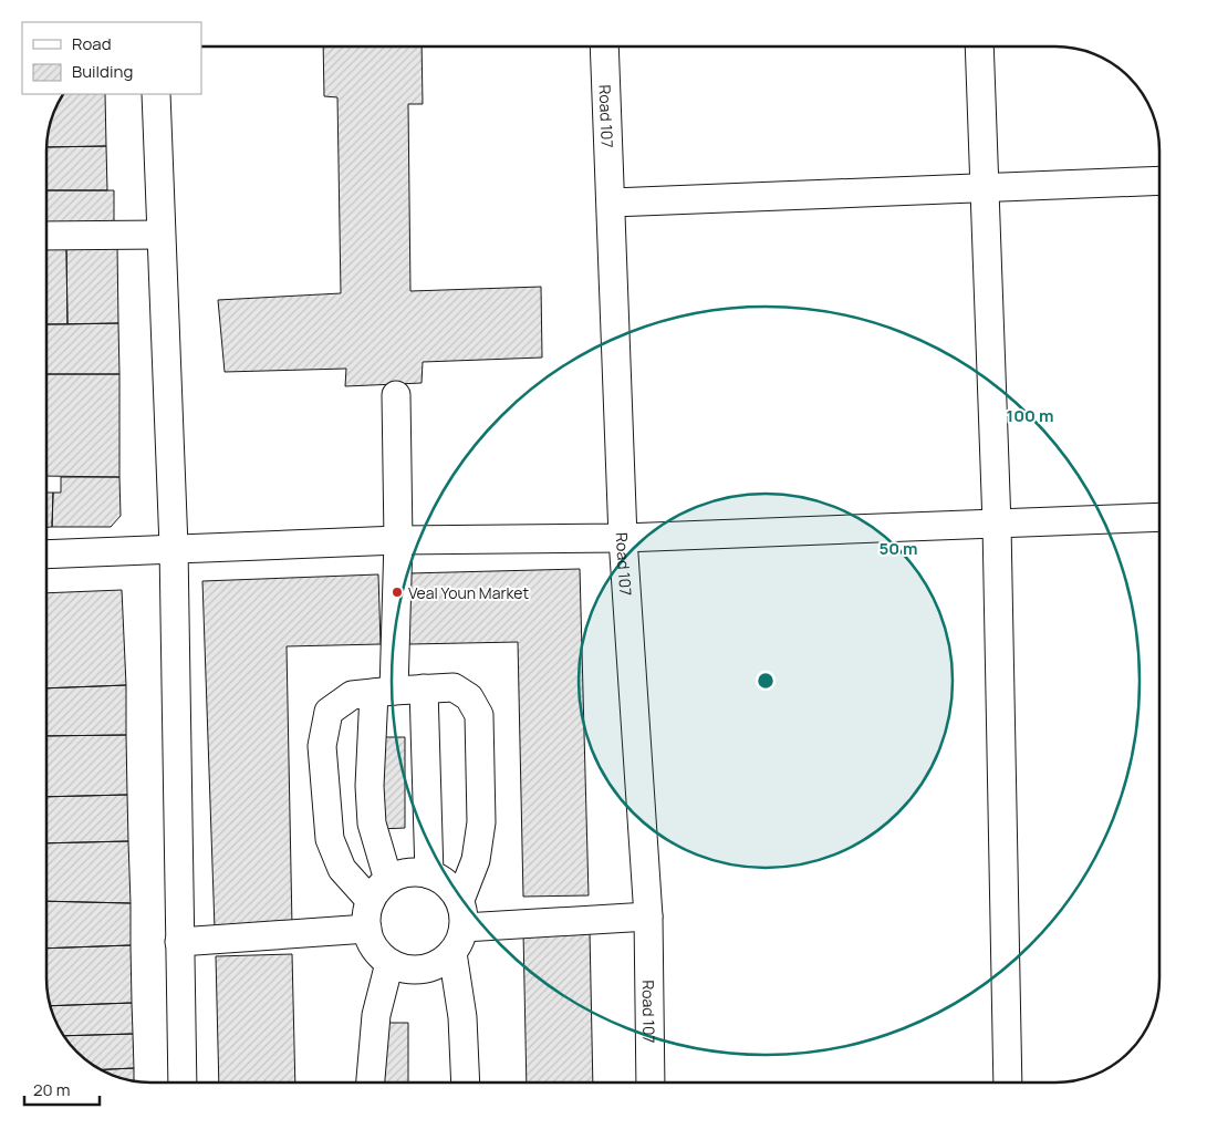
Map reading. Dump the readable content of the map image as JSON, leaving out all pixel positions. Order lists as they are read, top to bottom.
{
  "streets": {
    "street": ["Road 107"]
  },
  "places": ["Veal Youn Market"],
  "legend": ["Road", "Building"],
  "scale_bar": "20 m",
  "rings": ["100 m", "50 m"]
}
